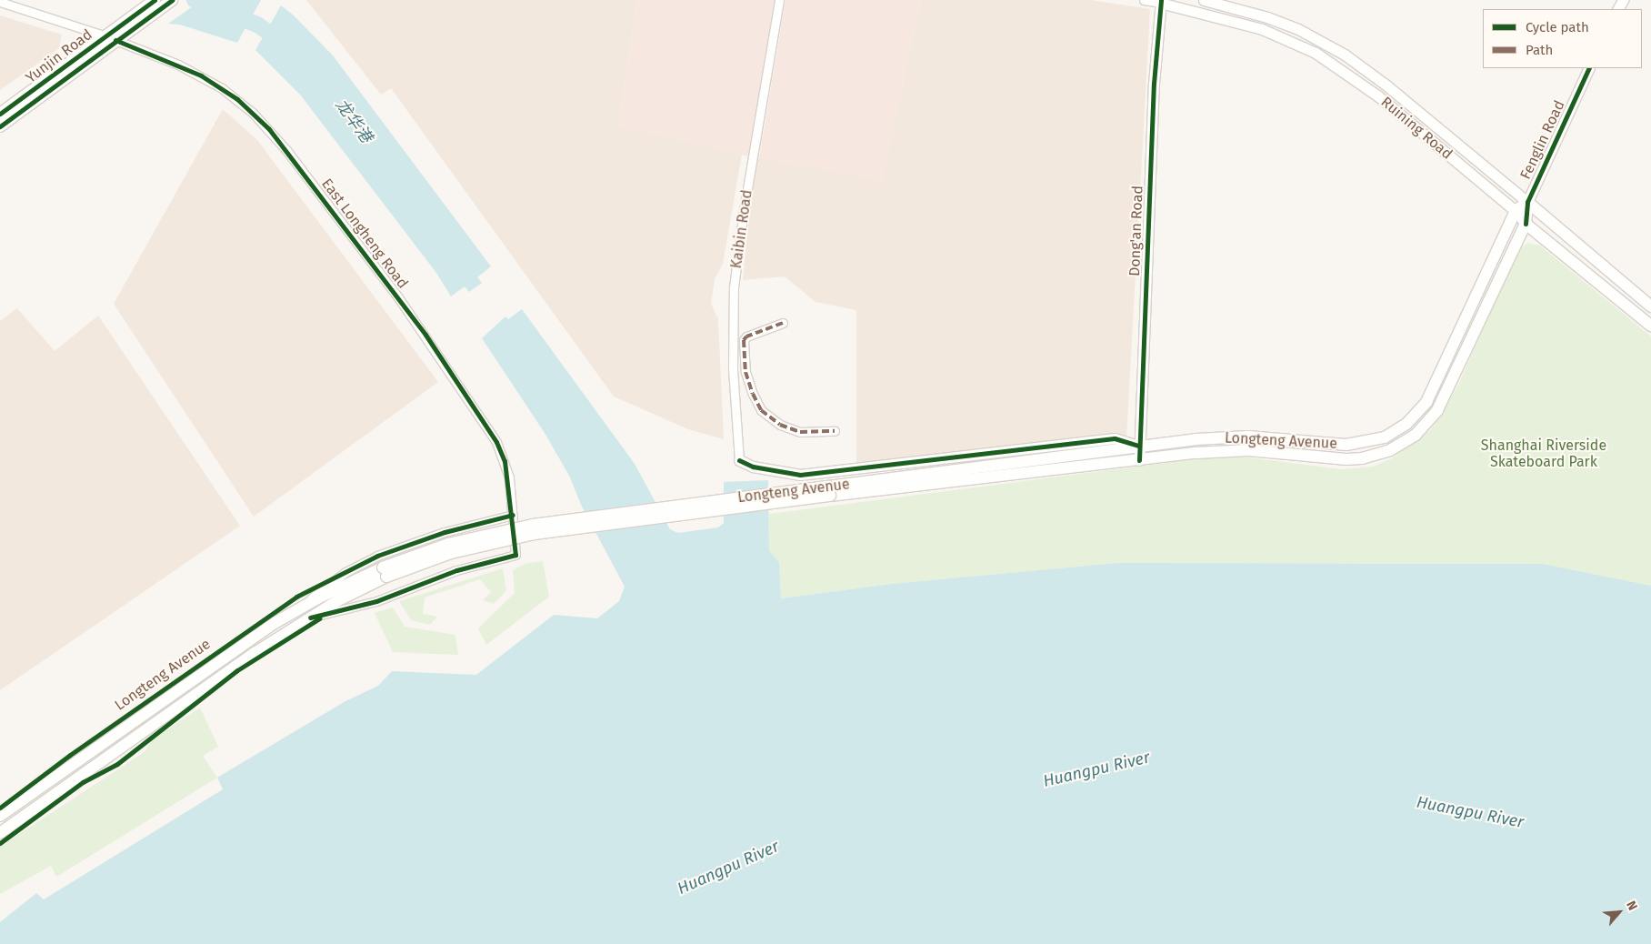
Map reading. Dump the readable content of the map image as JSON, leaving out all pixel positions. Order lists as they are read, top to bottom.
{
  "streets": {
    "main road": ["Yunjin Road", "Ruining Road", "Longteng Avenue"],
    "street": [
      "Fenglin Road",
      "Kaibin Road",
      "Dong'an Road",
      "East Longheng Road"
    ]
  },
  "crossings": [
    ["Yunjin Road", "East Longheng Road"],
    ["Ruining Road", "Fenglin Road"],
    ["Ruining Road", "Dong'an Road"],
    ["Ruining Road", "Longteng Avenue"],
    ["Fenglin Road", "Longteng Avenue"],
    ["Dong'an Road", "Longteng Avenue"],
    ["East Longheng Road", "Longteng Avenue"]
  ],
  "water": ["龙华港", "Huangpu River"],
  "parks": ["Shanghai Riverside Skateboard Park"],
  "legend": ["Cycle path", "Path"],
  "north": "top right"
}
